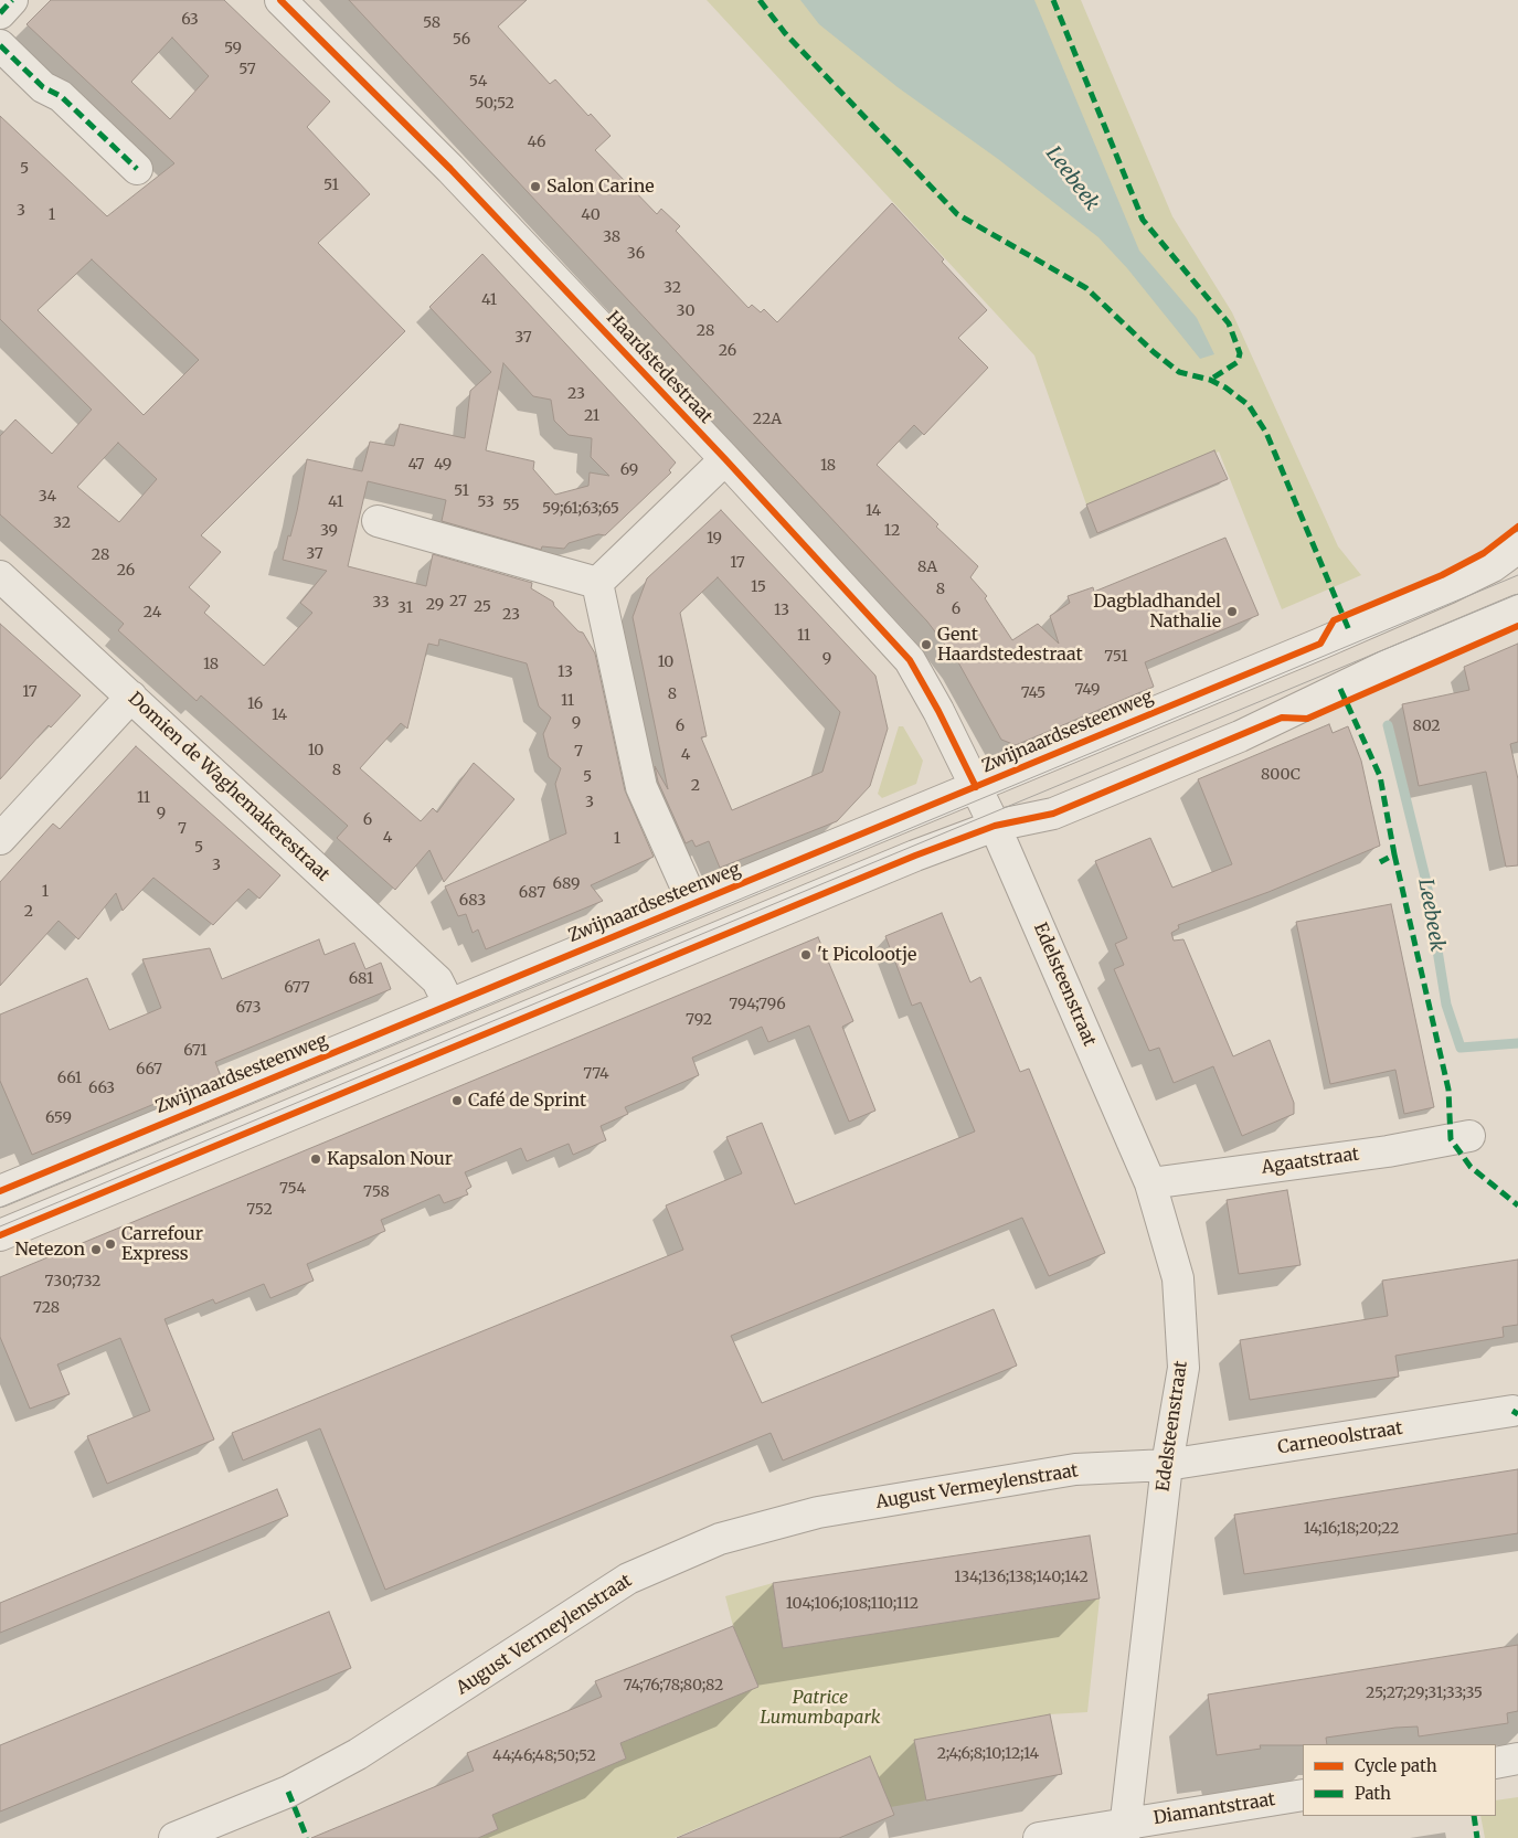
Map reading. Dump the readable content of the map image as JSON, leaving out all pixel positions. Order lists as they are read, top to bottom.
{
  "streets": {
    "street": [
      "Haardstedestraat",
      "Zwijnaardsesteenweg",
      "Domien de Waghemakerestraat",
      "Edelsteenstraat",
      "Agaatstraat",
      "Carneoolstraat",
      "August Vermeylenstraat",
      "Diamantstraat"
    ]
  },
  "crossings": [
    ["Haardstedestraat", "Zwijnaardsesteenweg"],
    ["Haardstedestraat", "Edelsteenstraat"],
    ["Zwijnaardsesteenweg", "Domien de Waghemakerestraat"],
    ["Zwijnaardsesteenweg", "Edelsteenstraat"],
    ["Edelsteenstraat", "Agaatstraat"],
    ["Edelsteenstraat", "Carneoolstraat"],
    ["Edelsteenstraat", "August Vermeylenstraat"],
    ["Edelsteenstraat", "Diamantstraat"],
    ["Carneoolstraat", "August Vermeylenstraat"]
  ],
  "water": ["Leebeek"],
  "parks": ["Patrice Lumumbapark"],
  "places": [
    "Salon Carine",
    "Dagbladhandel Nathalie",
    "Gent Haardstedestraat",
    "'t Picolootje",
    "Café de Sprint",
    "Kapsalon Nour",
    "Carrefour Express",
    "Netezon"
  ],
  "house_numbers": [
    "63",
    "58",
    "56",
    "59",
    "57",
    "54",
    "50;52",
    "46",
    "5",
    "51",
    "3",
    "1",
    "40",
    "38",
    "36",
    "32",
    "41",
    "30",
    "28",
    "37",
    "26",
    "23",
    "21",
    "22A",
    "47",
    "49",
    "18",
    "69",
    "51",
    "34",
    "41",
    "53",
    "55",
    "59;61;63;65",
    "14",
    "32",
    "39",
    "12",
    "19",
    "37",
    "28",
    "17",
    "8A",
    "26",
    "15",
    "8",
    "27",
    "33",
    "29",
    "25",
    "31",
    "6",
    "13",
    "24",
    "23",
    "11",
    "751",
    "9",
    "10",
    "18",
    "13",
    "749",
    "17",
    "745",
    "8",
    "11",
    "16",
    "14",
    "9",
    "6",
    "802",
    "10",
    "7",
    "4",
    "8",
    "800C",
    "5",
    "2",
    "11",
    "3",
    "9",
    "6",
    "7",
    "4",
    "1",
    "5",
    "3",
    "689",
    "1",
    "687",
    "683",
    "2",
    "681",
    "677",
    "794;796",
    "673",
    "792",
    "671",
    "667",
    "774",
    "661",
    "663",
    "659",
    "754",
    "758",
    "752",
    "730;732",
    "728",
    "14;16;18;20;22",
    "134;136;138;140;142",
    "104;106;108;110;112",
    "74;76;78;80;82",
    "25;27;29;31;33;35",
    "2;4;6;8;10;12;14",
    "44;46;48;50;52"
  ],
  "legend": ["Cycle path", "Path"]
}
